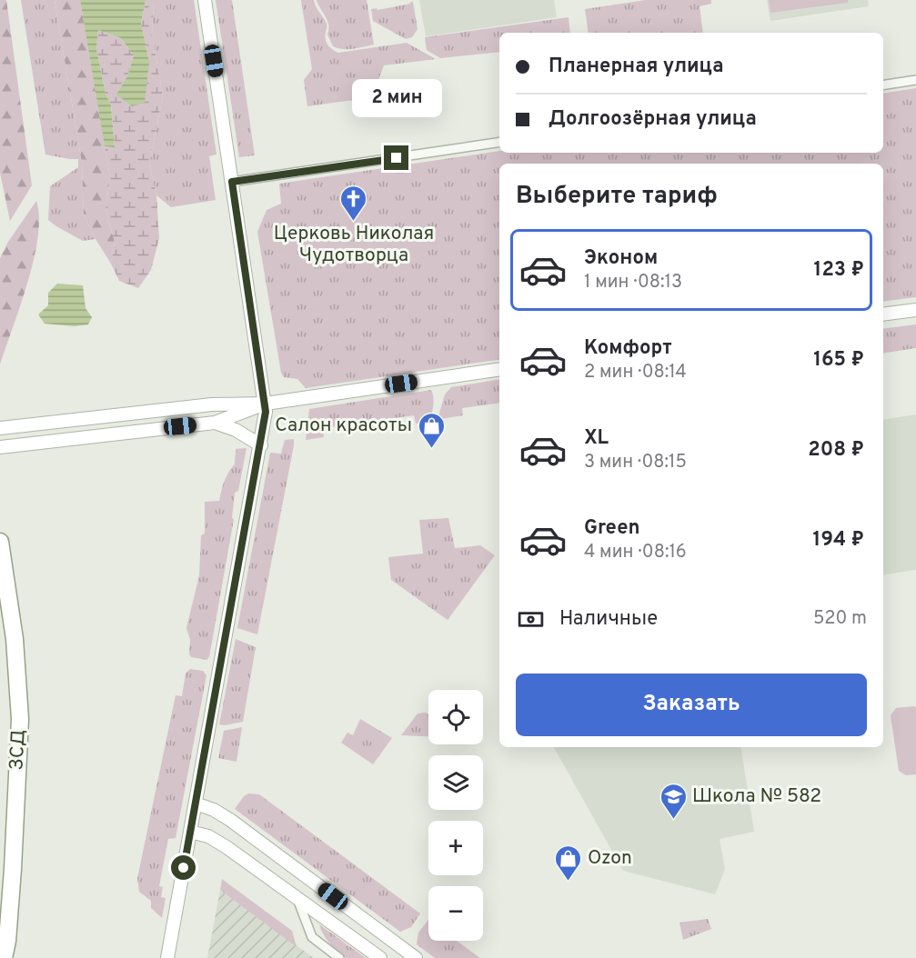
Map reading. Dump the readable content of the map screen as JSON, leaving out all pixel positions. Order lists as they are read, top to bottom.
{
  "streets": {
    "highway": ["ЗСД"]
  },
  "places": {
    "church": ["Церковь Николая Чудотворца"],
    "shop": ["Салон красоты", "Ozon"],
    "school or university": ["Школа № 582"]
  },
  "page": {
    "banner": ["Планерная улица", "Долгоозёрная улица"],
    "bubble": "2 мин",
    "heading": "Выберите тариф",
    "list": [
      {
        "name": "Эконом",
        "note": "1 мин · 08:13",
        "value": "123 ₽"
      },
      {
        "name": "Комфорт",
        "note": "2 мин · 08:14",
        "value": "165 ₽"
      },
      {
        "name": "XL",
        "note": "3 мин · 08:15",
        "value": "208 ₽"
      },
      {
        "name": "Green",
        "note": "4 мин · 08:16",
        "value": "194 ₽"
      }
    ],
    "pay": ["Наличные", "520 m"],
    "buttons": "Заказать",
    "map_buttons": ["+", "−"]
  }
}
